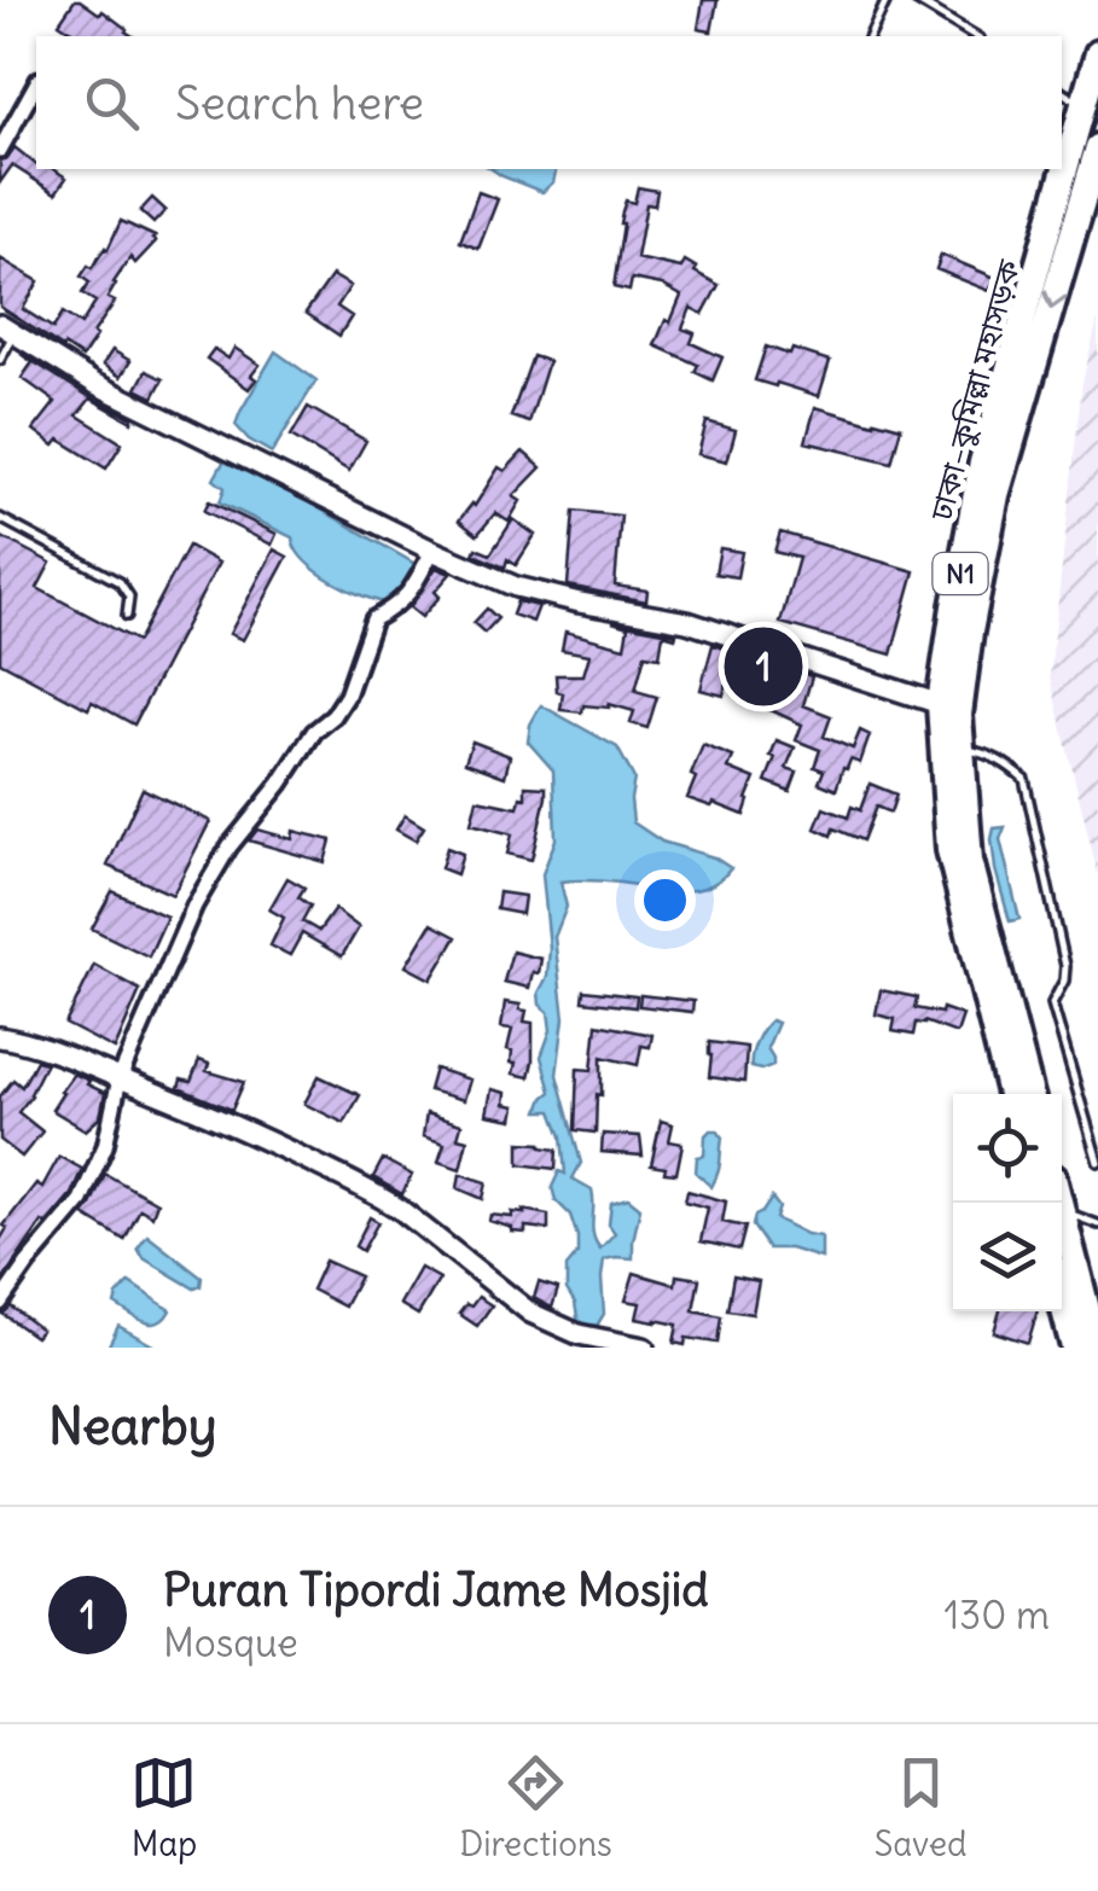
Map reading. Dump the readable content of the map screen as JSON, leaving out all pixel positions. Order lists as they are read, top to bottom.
{
  "streets": {
    "highway": ["ঢাকা–কুমিল্লা মহাসড়ক", "N1"]
  },
  "page": {
    "search": "Search here",
    "pins": "1",
    "heading": "Nearby",
    "list": [
      {
        "mark": "1",
        "name": "Puran Tipordi Jame Mosjid",
        "note": "Mosque",
        "value": "130 m"
      }
    ],
    "nav": ["Map", "Directions", "Saved"]
  }
}
